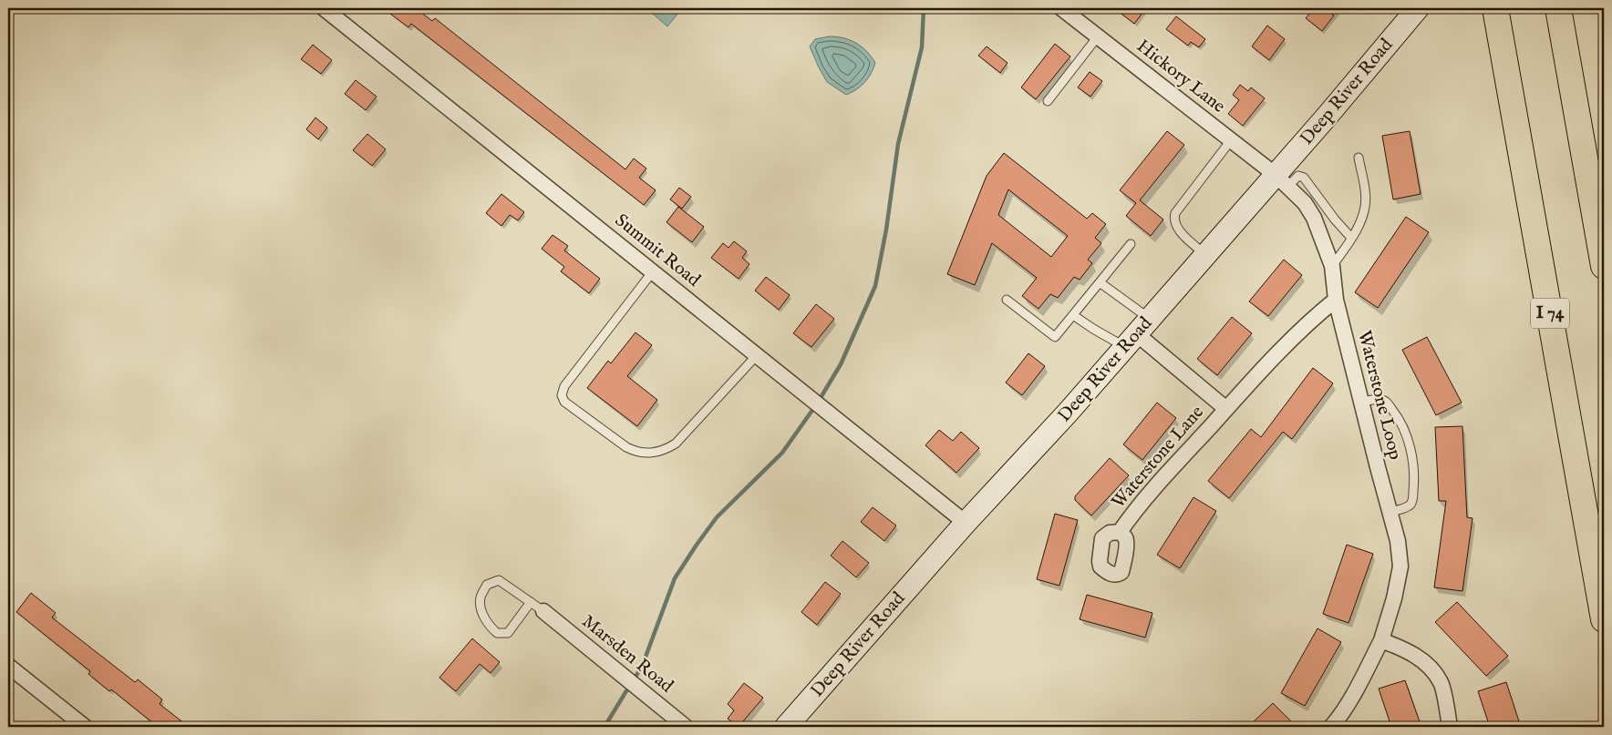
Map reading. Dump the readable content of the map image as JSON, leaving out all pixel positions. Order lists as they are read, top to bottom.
{
  "streets": {
    "highway": ["I 74"],
    "street": [
      "Hickory Lane",
      "Deep River Road",
      "Summit Road",
      "Waterstone Loop",
      "Waterstone Lane",
      "Marsden Road"
    ]
  },
  "crossings": [
    ["Hickory Lane", "Deep River Road"],
    ["Hickory Lane", "Waterstone Loop"],
    ["Deep River Road", "Summit Road"],
    ["Deep River Road", "Waterstone Loop"],
    ["Deep River Road", "Waterstone Lane"],
    ["Waterstone Loop", "Waterstone Lane"]
  ]
}
